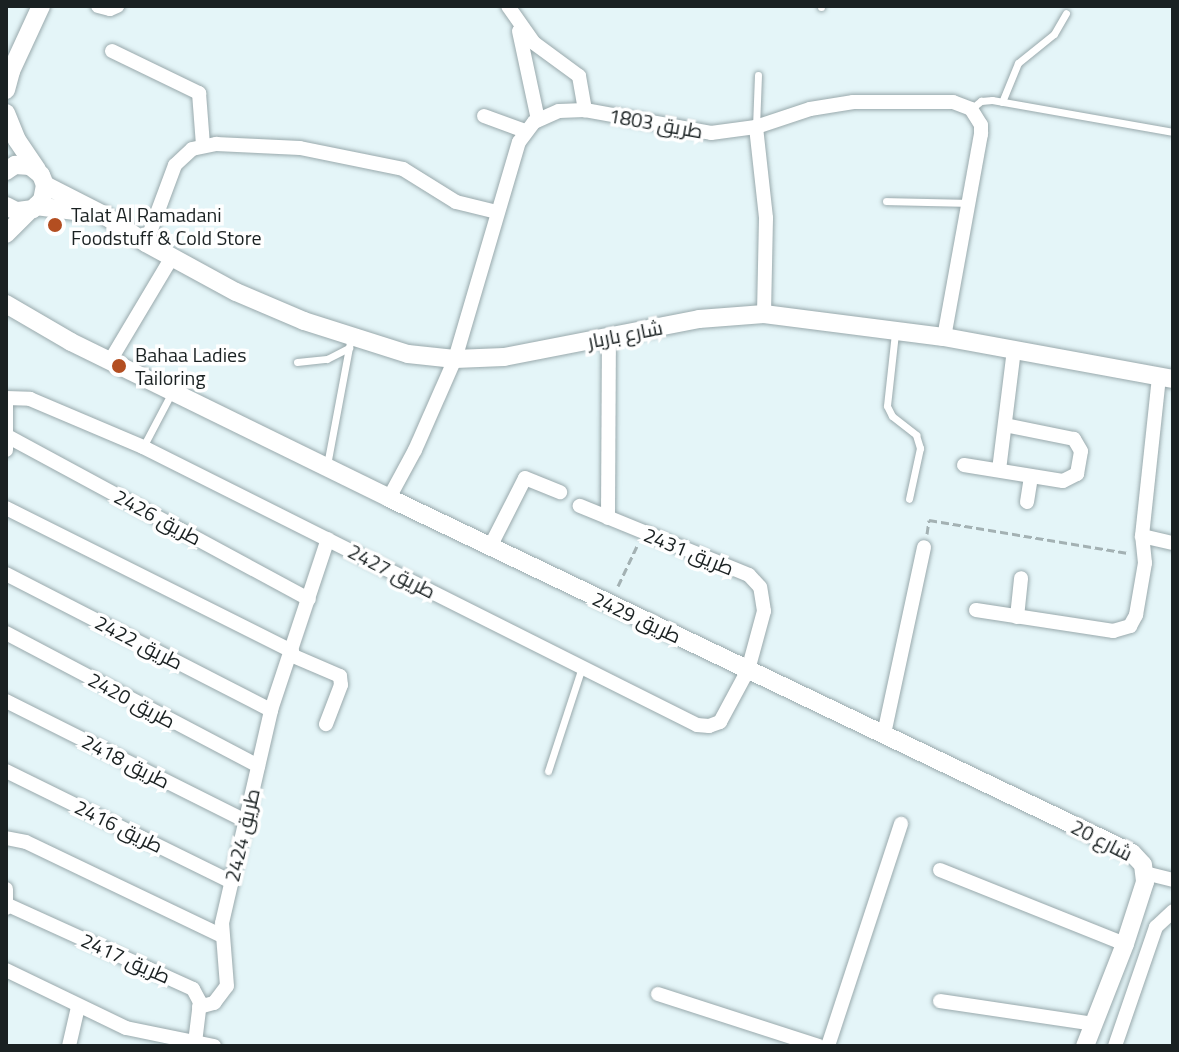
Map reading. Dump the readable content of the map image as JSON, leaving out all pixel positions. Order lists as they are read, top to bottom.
{
  "streets": {
    "street": [
      "طريق 1803",
      "شارع باربار",
      "طريق 2426",
      "طريق 2431",
      "طريق 2427",
      "طريق 2429",
      "طريق 2422",
      "طريق 2420",
      "طريق 2418",
      "طريق 2416",
      "طريق 2424",
      "شارع 20",
      "طريق 2417"
    ]
  },
  "crossings": [
    ["طريق 2426", "طريق 2424"],
    ["طريق 2431", "طريق 2427"],
    ["طريق 2431", "طريق 2429"],
    ["طريق 2427", "طريق 2429"],
    ["طريق 2427", "طريق 2424"],
    ["طريق 2429", "شارع 20"],
    ["طريق 2422", "طريق 2424"],
    ["طريق 2420", "طريق 2424"],
    ["طريق 2418", "طريق 2424"],
    ["طريق 2416", "طريق 2424"],
    ["طريق 2424", "طريق 2417"]
  ],
  "places": ["Talat Al Ramadani Foodstuff & Cold Store", "Bahaa Ladies Tailoring"]
}
